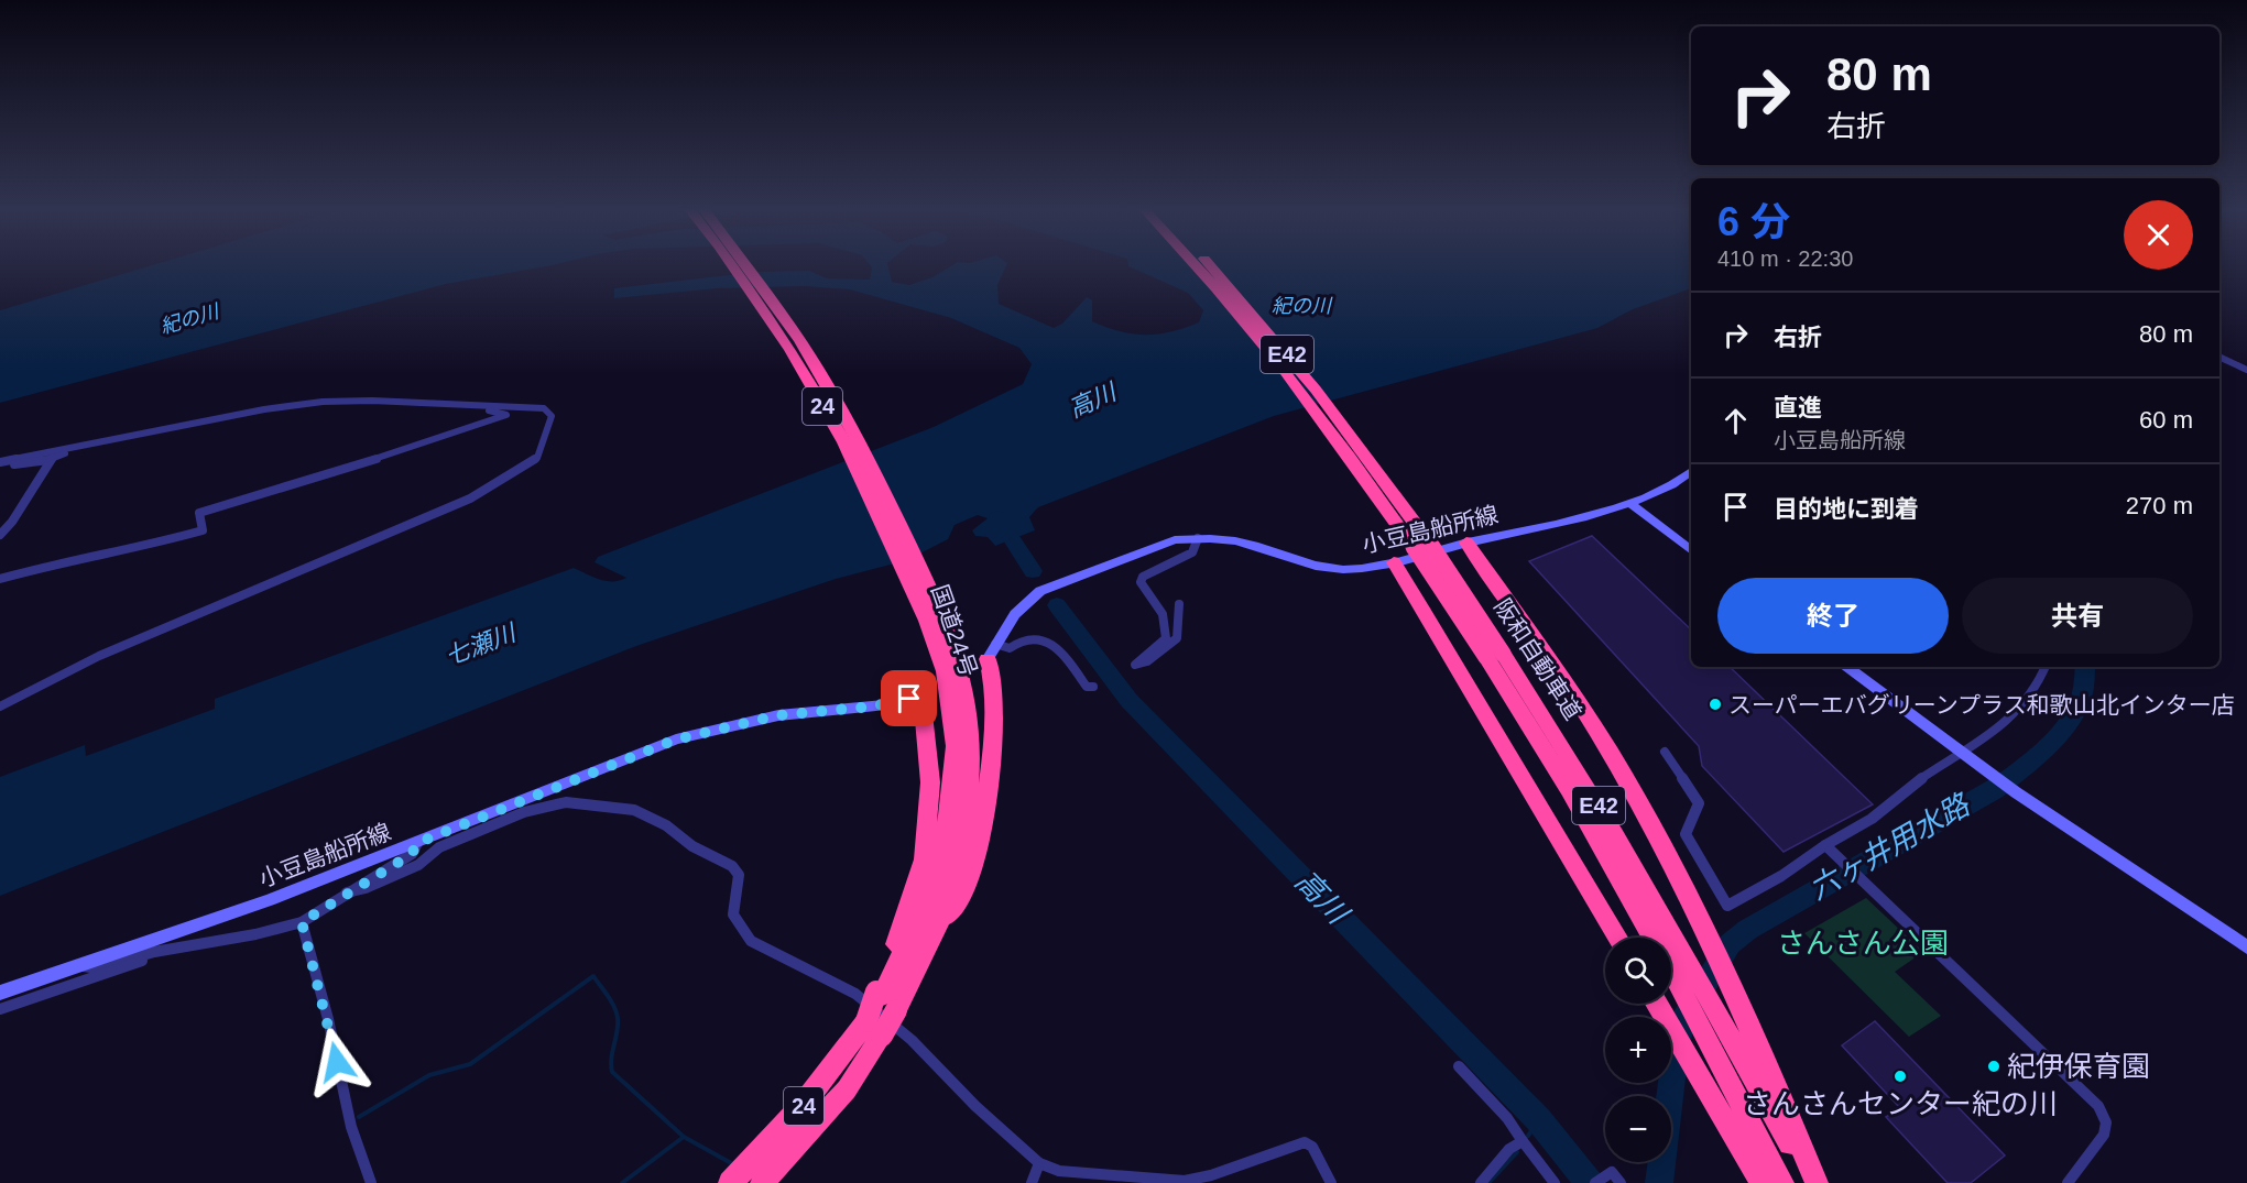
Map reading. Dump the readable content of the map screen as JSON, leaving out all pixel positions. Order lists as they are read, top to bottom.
{
  "streets": {
    "highway": [
      "E42",
      "24",
      "国道24号",
      "阪和自動車道"
    ],
    "main road": ["小豆島船所線"]
  },
  "crossings": [
    ["24", "小豆島船所線"],
    ["24", "国道24号"]
  ],
  "water": [
    "紀の川",
    "高川",
    "七瀬川",
    "六ヶ井用水路"
  ],
  "parks": ["さんさん公園"],
  "places": ["スーパーエバグリーンプラス和歌山北インター店", "紀伊保育園", "さんさんセンター紀の川"],
  "page": {
    "turn": ["80 m", "右折"],
    "heading": ["6 分", "410 m · 22:30"],
    "list": [
      {
        "name": "右折",
        "value": "80 m"
      },
      {
        "name": "直進",
        "note": "小豆島船所線",
        "value": "60 m"
      },
      {
        "name": "目的地に到着",
        "value": "270 m"
      }
    ],
    "buttons": ["終了", "共有"],
    "map_buttons": ["+", "−"]
  }
}
